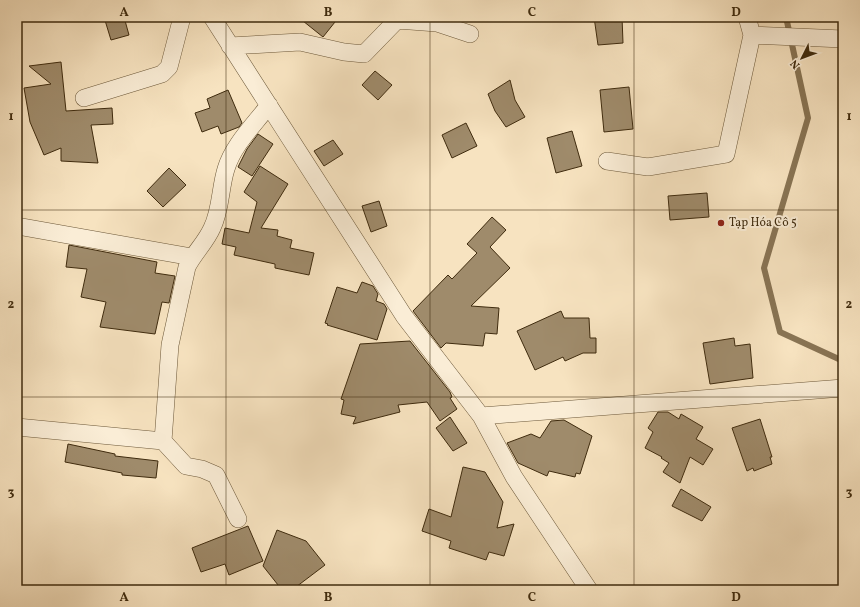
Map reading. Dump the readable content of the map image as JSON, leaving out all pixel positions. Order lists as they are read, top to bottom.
{
  "places": ["Tạp Hóa Cô 5"],
  "north": "bottom left",
  "grid": {
    "columns": [
      "A",
      "B",
      "C",
      "D"
    ],
    "rows": ["1", "2", "3"]
  }
}
